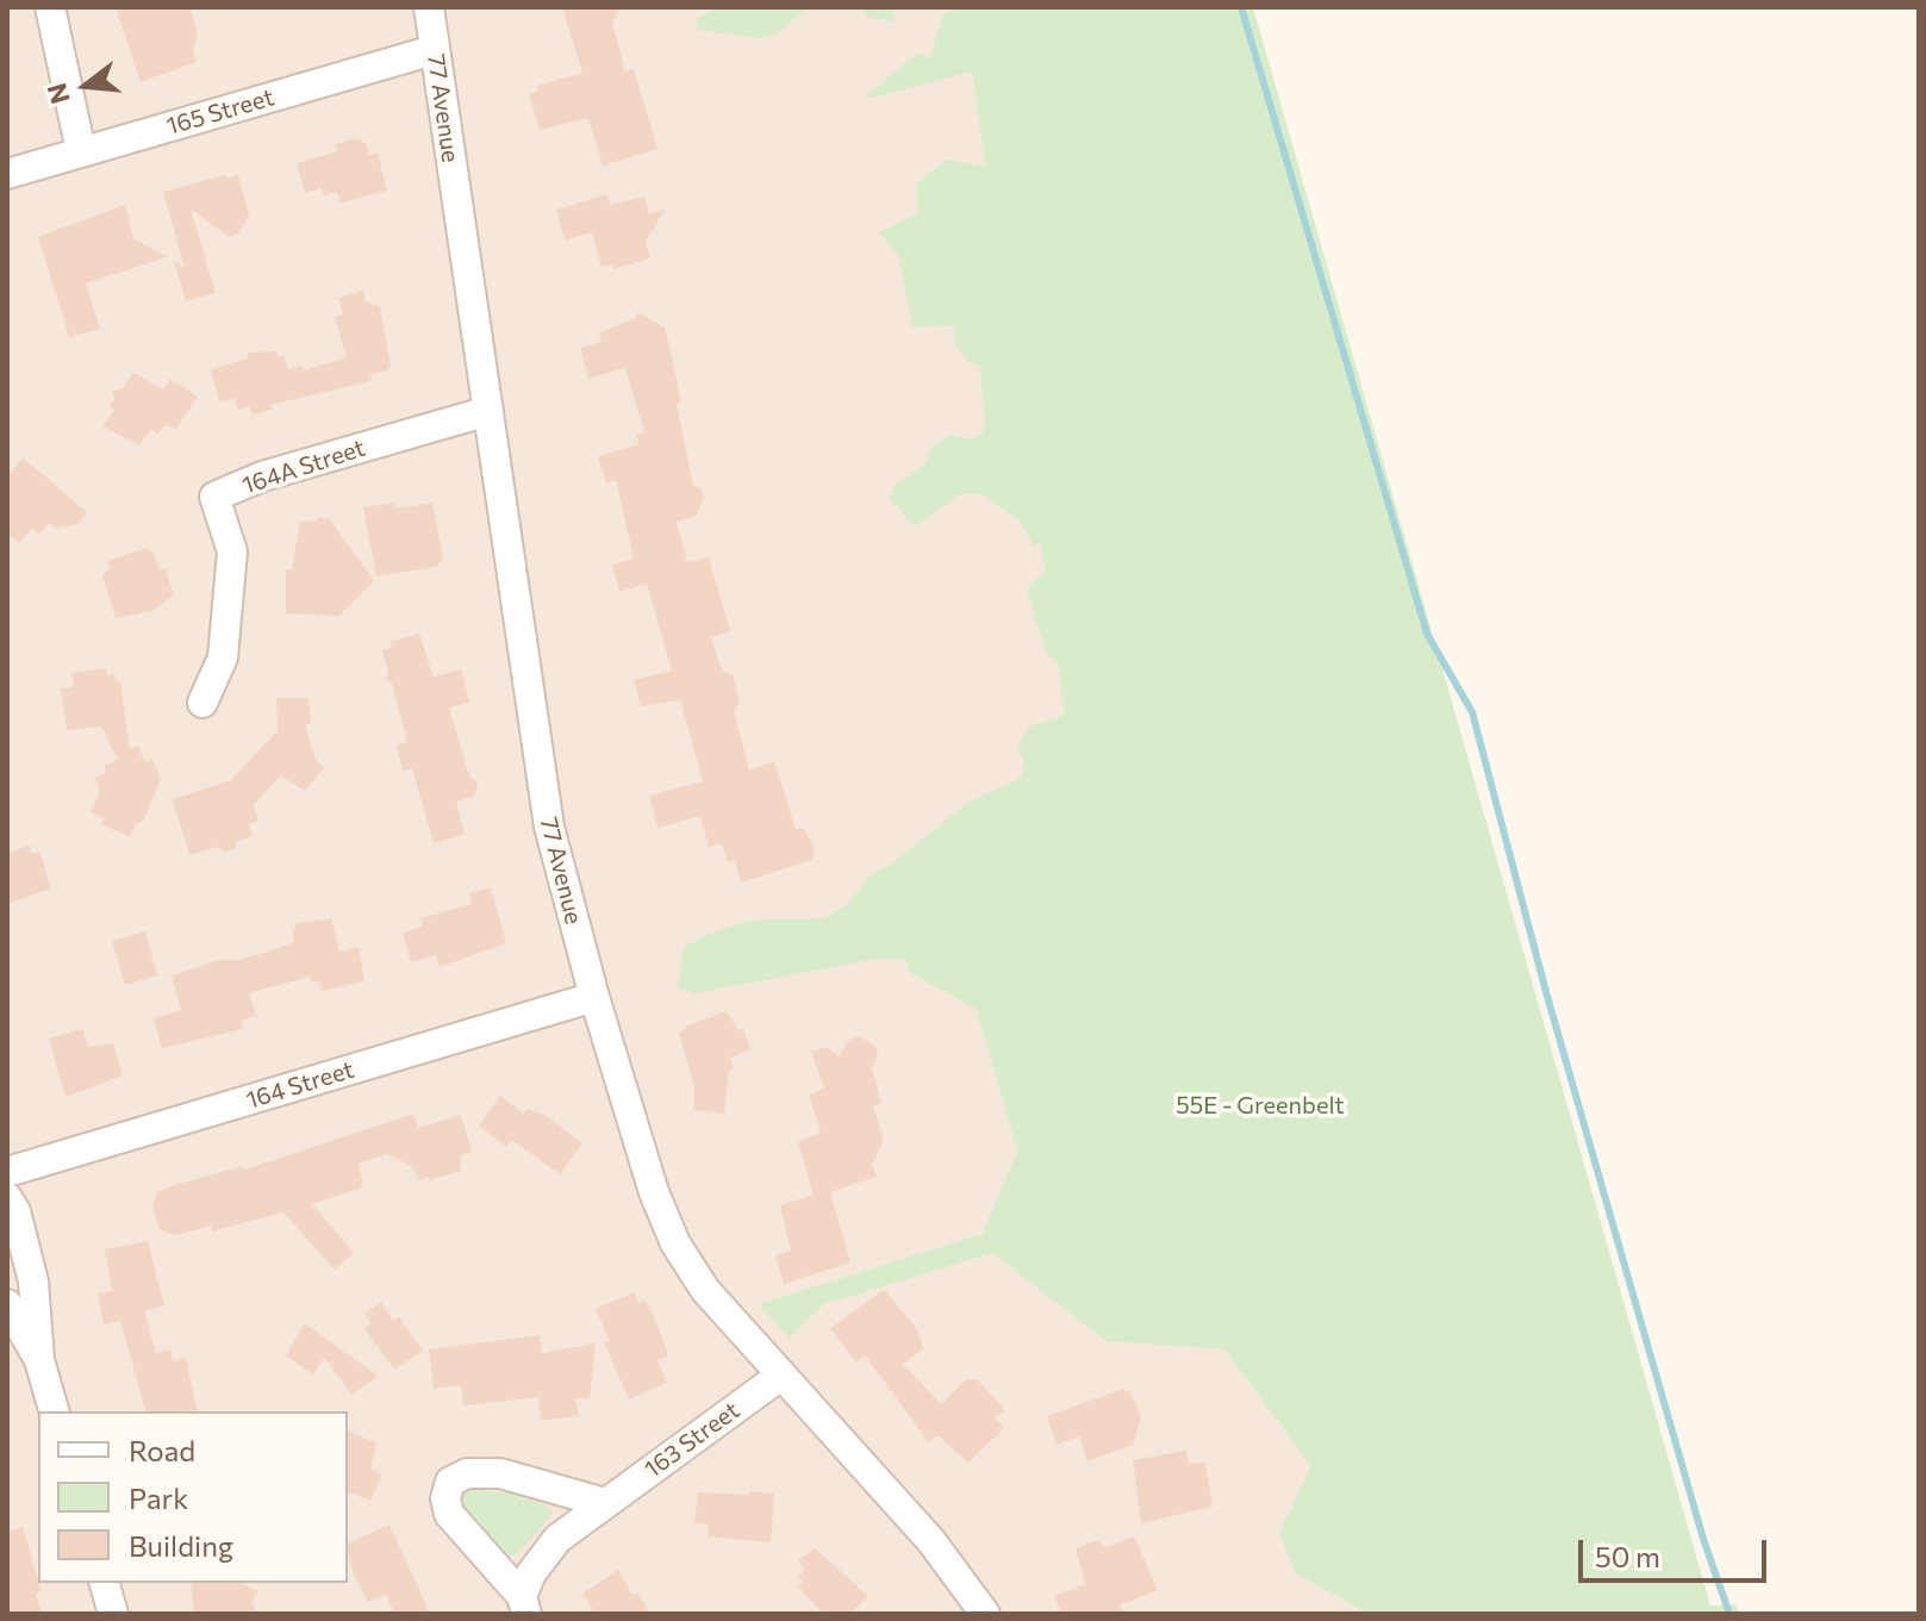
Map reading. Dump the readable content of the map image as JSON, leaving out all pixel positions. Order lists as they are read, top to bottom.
{
  "streets": {
    "street": [
      "77 Avenue",
      "165 Street",
      "164A Street",
      "164 Street",
      "163 Street"
    ]
  },
  "crossings": [
    ["77 Avenue", "165 Street"],
    ["77 Avenue", "164A Street"],
    ["77 Avenue", "164 Street"],
    ["77 Avenue", "163 Street"]
  ],
  "parks": ["55E - Greenbelt"],
  "legend": ["Road", "Park", "Building"],
  "scale_bar": "50 m",
  "north": "left"
}
